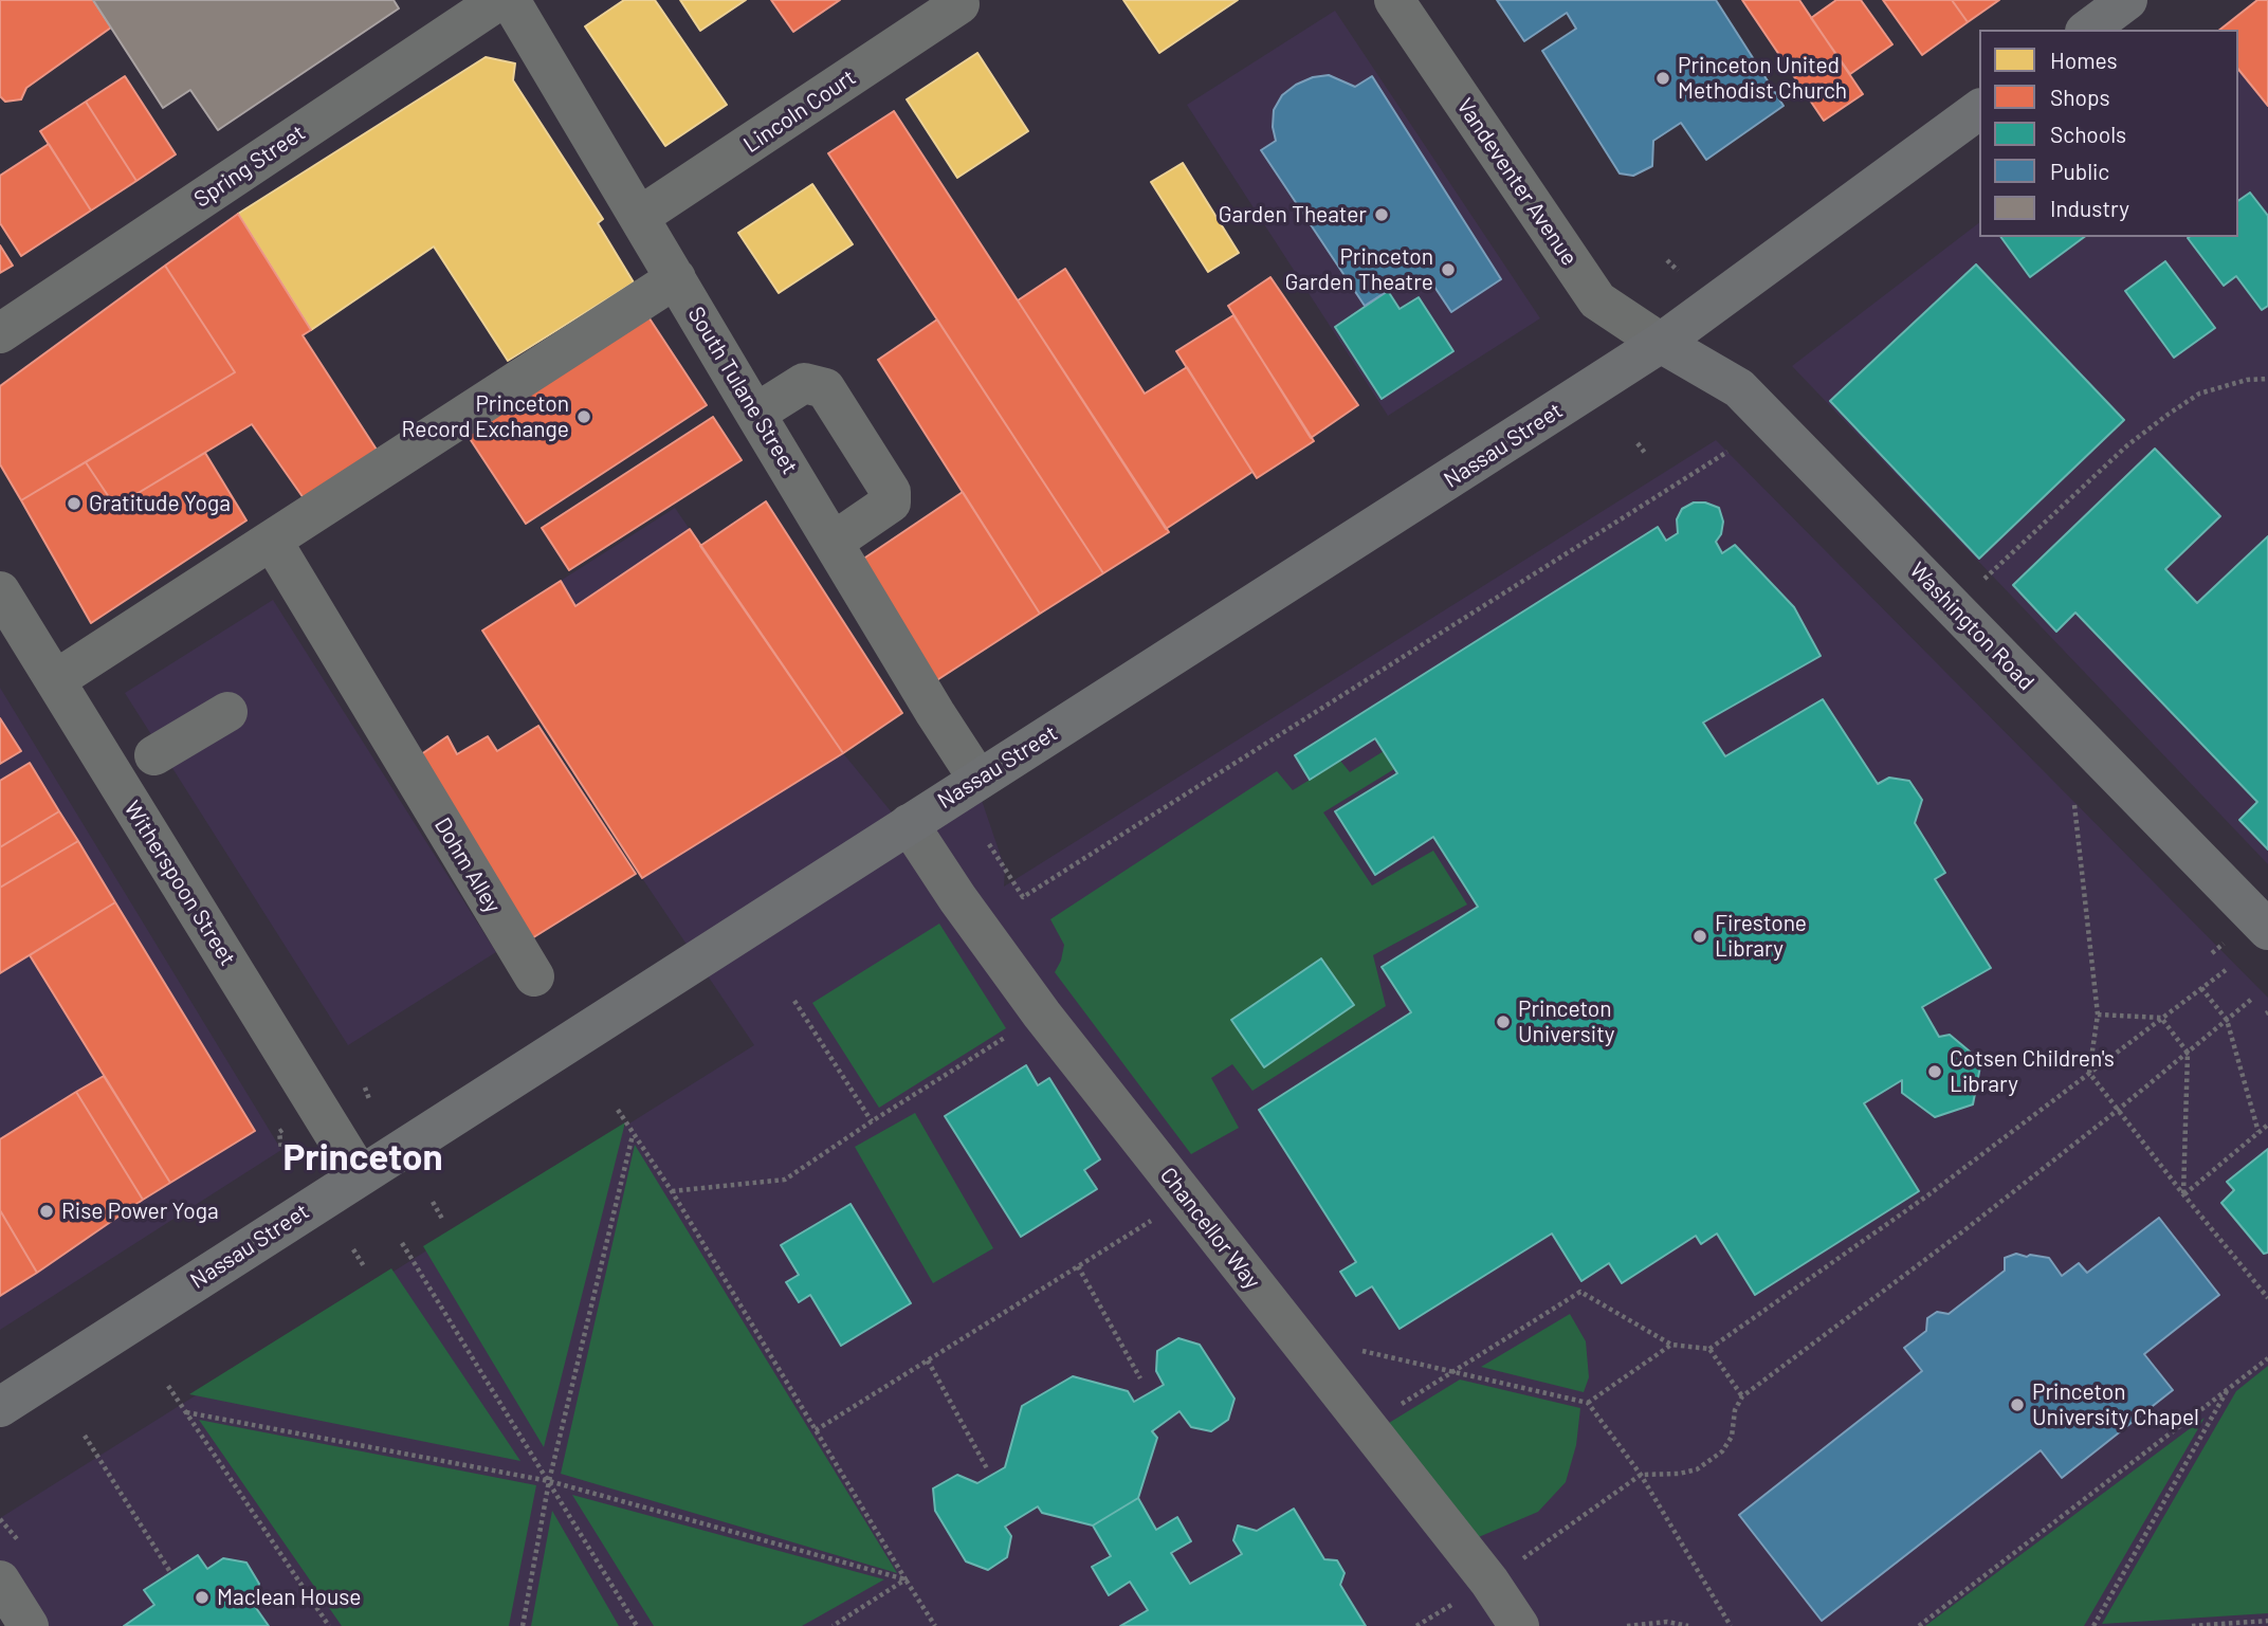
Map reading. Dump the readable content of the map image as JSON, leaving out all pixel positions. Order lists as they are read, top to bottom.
{
  "streets": {
    "main road": ["Nassau Street", "Washington Road"],
    "street": [
      "Lincoln Court",
      "Spring Street",
      "Vandeventer Avenue",
      "South Tulane Street",
      "Dohm Alley",
      "Witherspoon Street",
      "Chancellor Way"
    ]
  },
  "crossings": [
    ["Lincoln Court", "South Tulane Street"],
    ["Vandeventer Avenue", "Nassau Street"],
    ["Vandeventer Avenue", "Washington Road"],
    ["South Tulane Street", "Nassau Street"],
    ["Nassau Street", "Washington Road"],
    ["Nassau Street", "Witherspoon Street"],
    ["Nassau Street", "Chancellor Way"]
  ],
  "districts": ["Princeton"],
  "places": [
    "Princeton United Methodist Church",
    "Garden Theater",
    "Princeton Garden Theatre",
    "Princeton Record Exchange",
    "Gratitude Yoga",
    "Firestone Library",
    "Princeton University",
    "Cotsen Children's Library",
    "Rise Power Yoga",
    "Princeton University Chapel",
    "Maclean House"
  ],
  "legend": [
    "Homes",
    "Shops",
    "Schools",
    "Public",
    "Industry"
  ]
}
